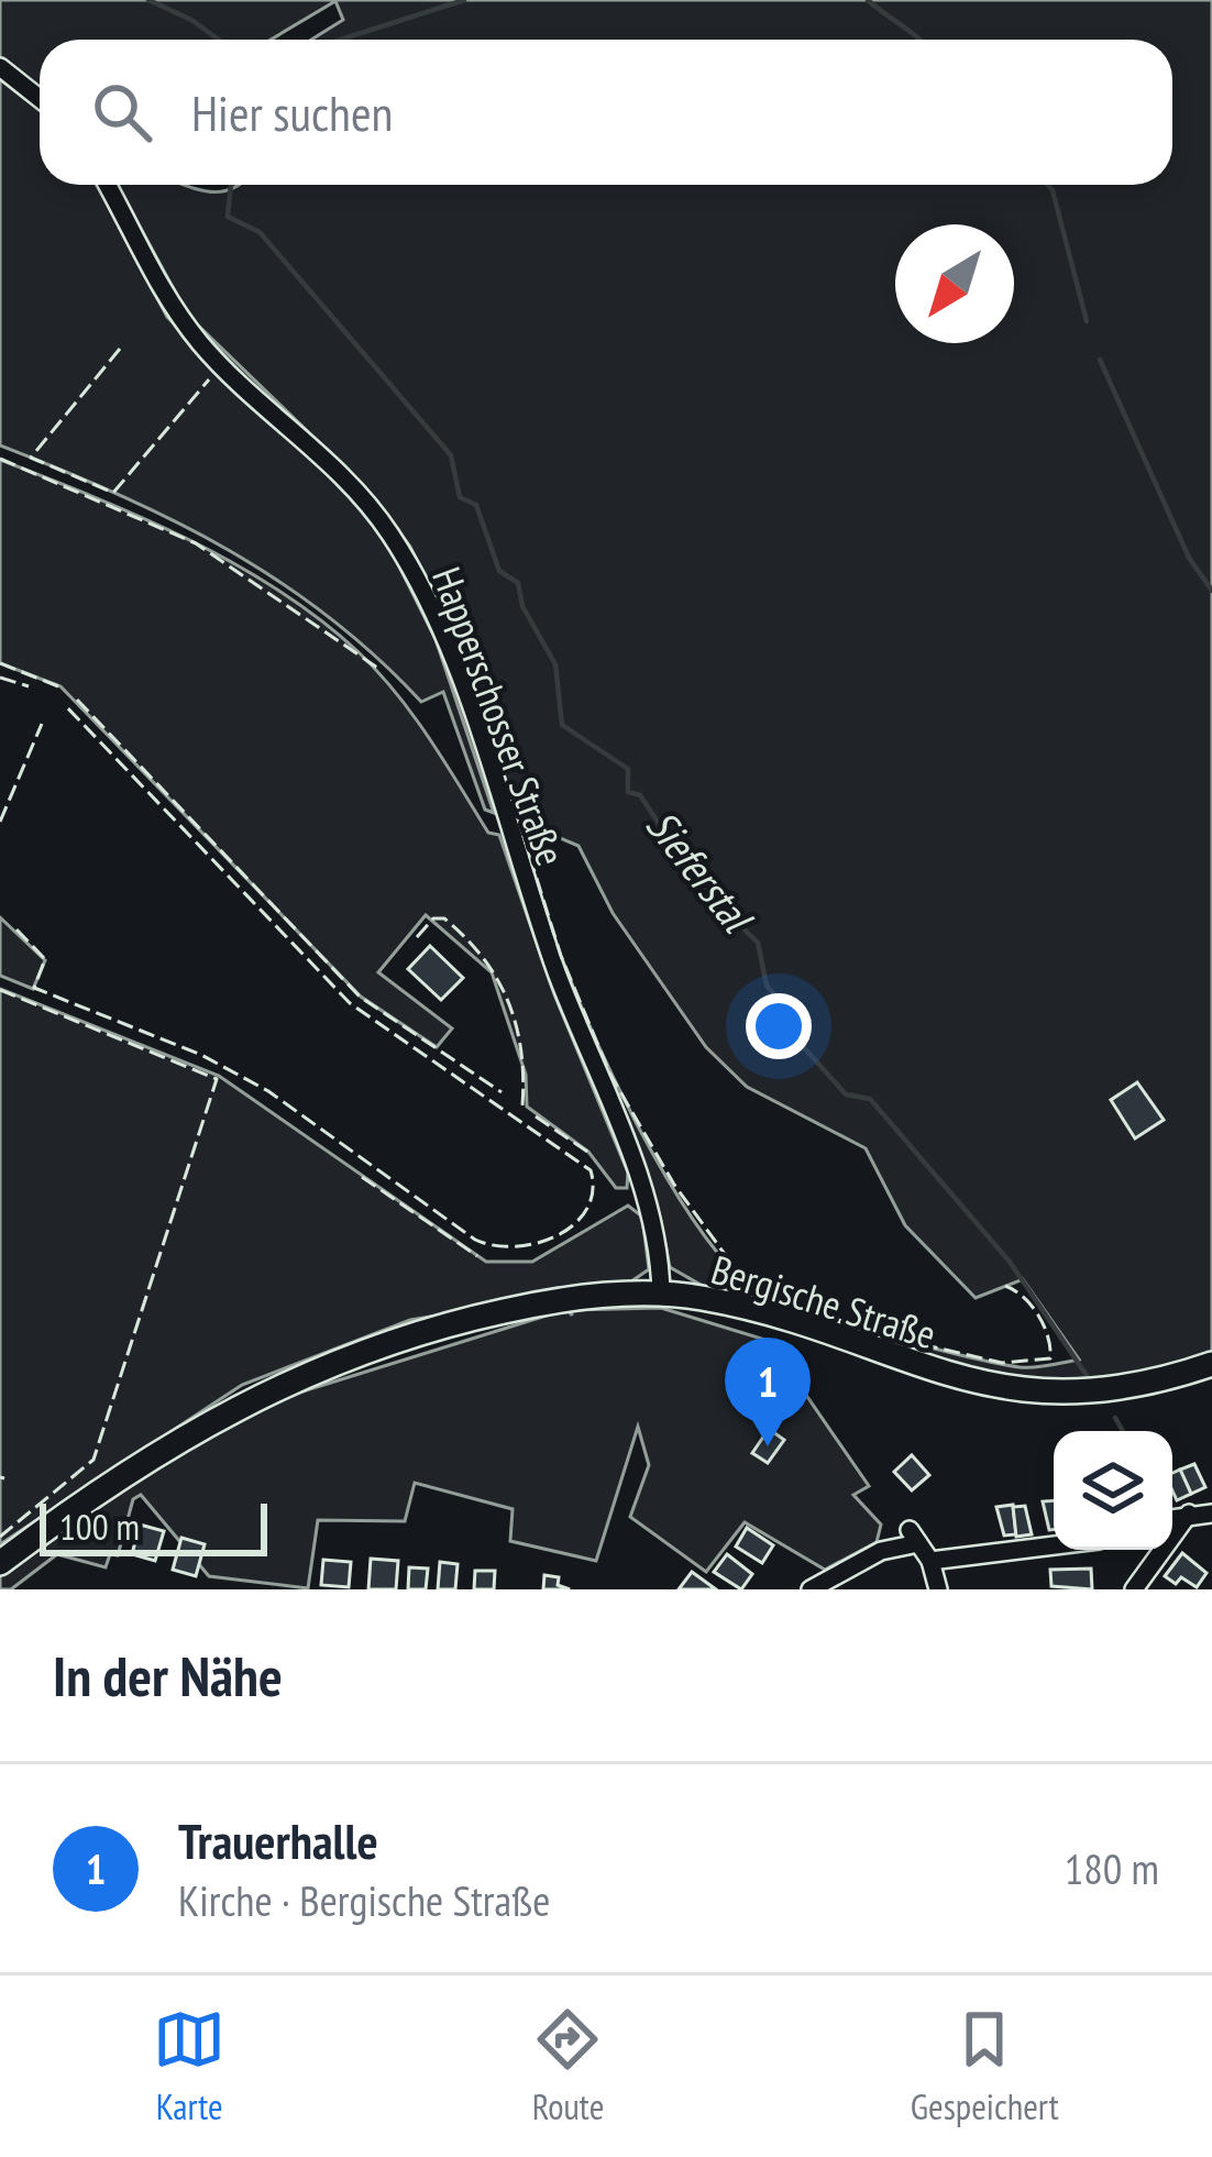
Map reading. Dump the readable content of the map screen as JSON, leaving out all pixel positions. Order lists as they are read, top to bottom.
{
  "streets": {
    "main road": ["Bergische Straße"],
    "street": ["Happerschosser Straße"]
  },
  "crossings": [
    ["Happerschosser Straße", "Bergische Straße"]
  ],
  "water": ["Sieferstal"],
  "scale_bar": "100 m",
  "north": "bottom left",
  "page": {
    "search": "Hier suchen",
    "pins": "1",
    "scale": "100 m",
    "heading": "In der Nähe",
    "list": [
      {
        "mark": "1",
        "name": "Trauerhalle",
        "note": "Kirche · Bergische Straße",
        "value": "180 m"
      }
    ],
    "nav": ["Karte", "Route", "Gespeichert"]
  }
}
